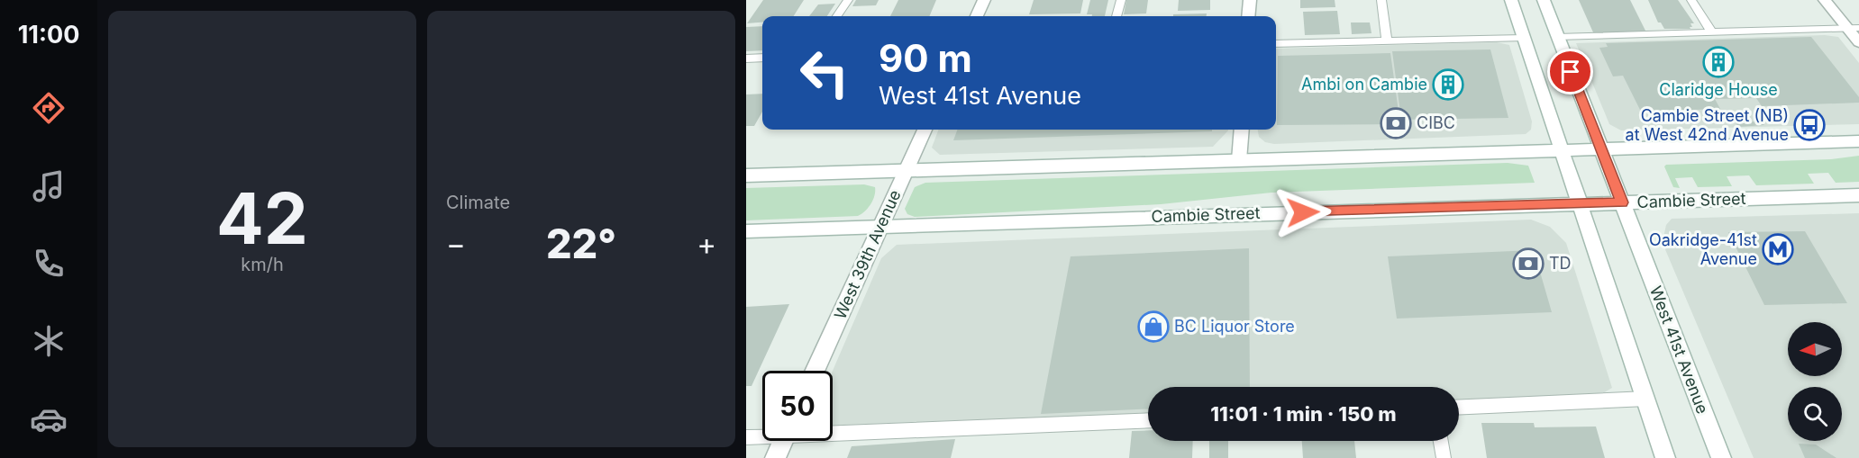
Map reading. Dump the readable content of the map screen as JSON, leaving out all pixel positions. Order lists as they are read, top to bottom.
{
  "streets": {
    "main road": ["Cambie Street", "West 39th Avenue", "West 41st Avenue"]
  },
  "crossings": [
    ["Cambie Street", "West 39th Avenue"],
    ["Cambie Street", "West 41st Avenue"]
  ],
  "places": {
    "building": ["Claridge House", "Ambi on Cambie"],
    "bank": ["CIBC", "TD"],
    "bus stop": ["Cambie Street (NB) at West 42nd Avenue"],
    "metro station": ["Oakridge-41st Avenue"],
    "shop": ["BC Liquor Store"]
  },
  "north": "left",
  "page": {
    "tabs": "11:00",
    "tile": [
      ["42", "km/h"],
      "Climate"
    ],
    "turn": ["90 m", "West 41st Avenue"],
    "heat": ["−", "22°", "+"],
    "limit": "50",
    "trip": "11:01 · 1 min · 150 m"
  }
}
